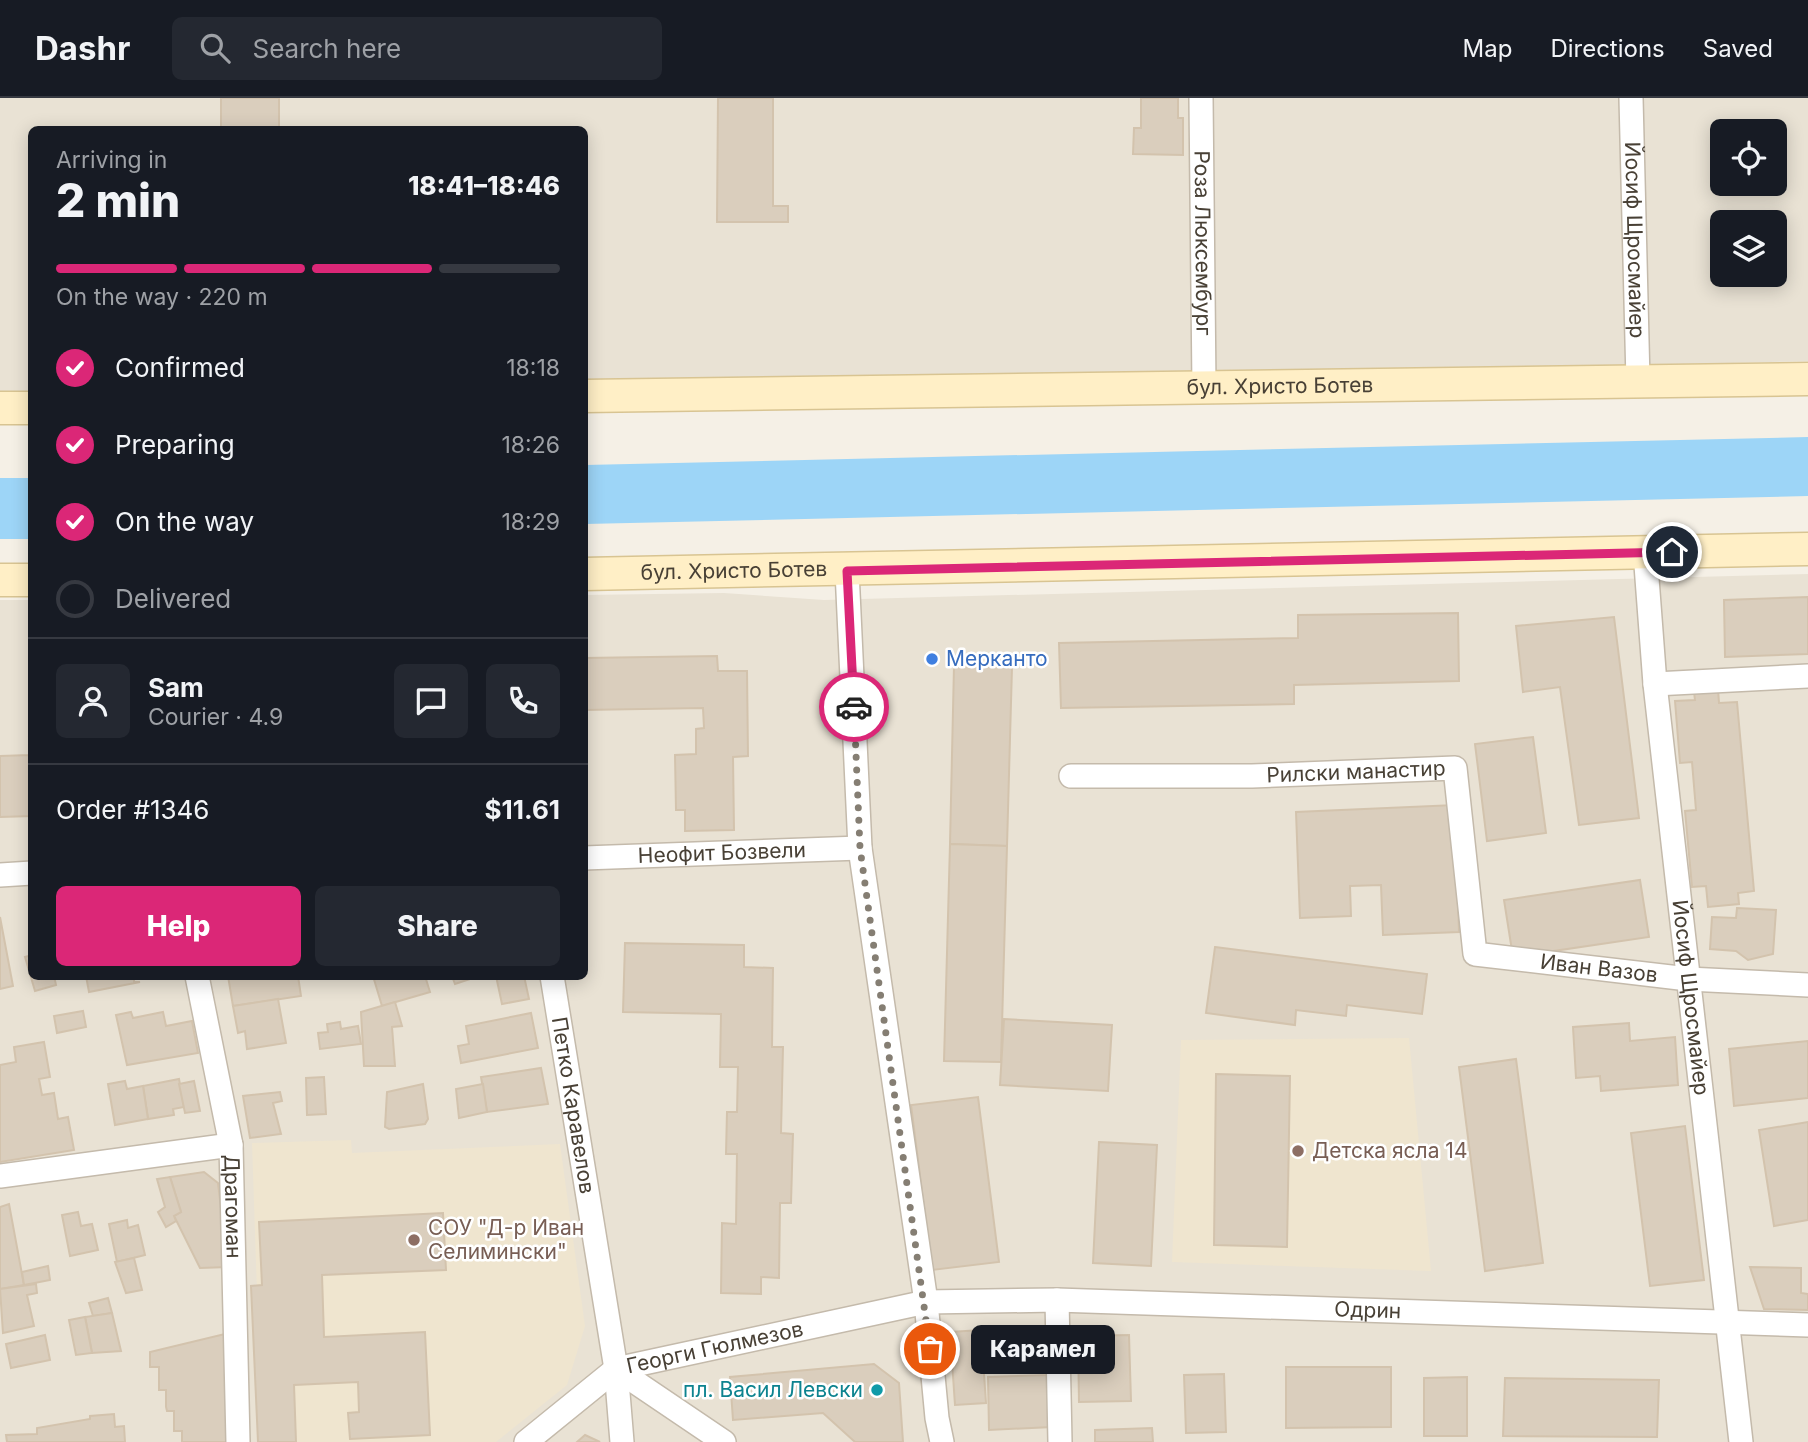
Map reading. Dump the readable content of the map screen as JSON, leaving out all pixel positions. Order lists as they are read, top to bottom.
{
  "streets": {
    "main road": ["бул. Христо Ботев"],
    "street": [
      "Йосиф Щросмайер",
      "Роза Люксембург",
      "Рилски манастир",
      "Неофит Бозвели",
      "Иван Вазов",
      "Петко Каравелов",
      "Драгоман",
      "Одрин",
      "Георги Гюлмезов"
    ]
  },
  "crossings": [
    ["Йосиф Щросмайер", "бул. Христо Ботев"],
    ["Йосиф Щросмайер", "Иван Вазов"],
    ["Йосиф Щросмайер", "Одрин"],
    ["Роза Люксембург", "бул. Христо Ботев"],
    ["Рилски манастир", "Иван Вазов"],
    ["Петко Каравелов", "Георги Гюлмезов"],
    ["Одрин", "Георги Гюлмезов"]
  ],
  "places": [
    "Мерканто",
    "Детска ясла 14",
    "СОУ \"Д-р Иван Селимински\"",
    "Карамел",
    "пл. Васил Левски"
  ],
  "page": {
    "header": "Dashr",
    "search": "Search here",
    "nav": ["Map", "Directions", "Saved"],
    "heading": ["2 min", "Arriving in", "18:41–18:46"],
    "panel": [
      "Sam",
      "Courier · 4.9",
      "Order #1346",
      "$11.61"
    ],
    "bar": "On the way · 220 m",
    "list": [
      ["Confirmed", "18:18"],
      ["Preparing", "18:26"],
      ["On the way", "18:29"],
      "Delivered"
    ],
    "buttons": ["Help", "Share"],
    "bubble": "Карамел"
  }
}
